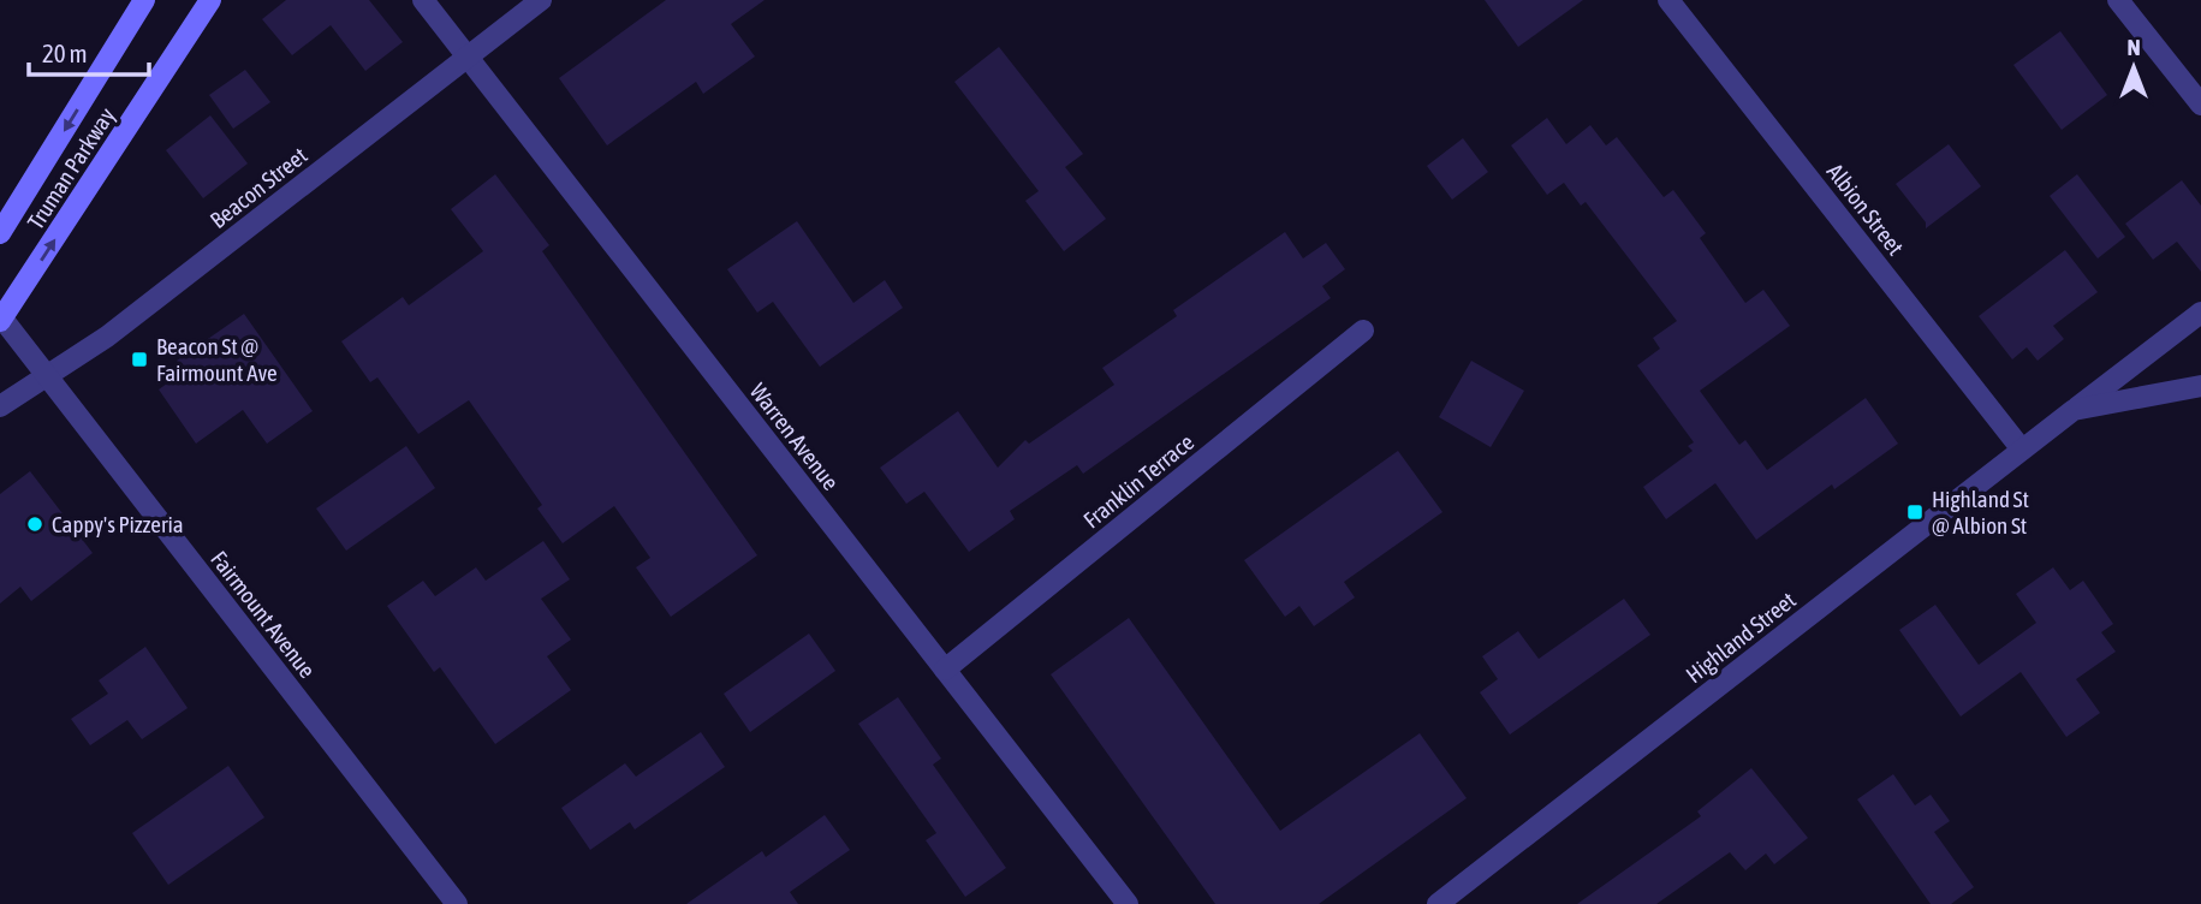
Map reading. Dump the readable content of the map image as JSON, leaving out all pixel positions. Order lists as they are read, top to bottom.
{
  "streets": {
    "main road": ["Truman Parkway"],
    "street": [
      "Beacon Street",
      "Albion Street",
      "Warren Avenue",
      "Franklin Terrace",
      "Fairmount Avenue",
      "Highland Street"
    ]
  },
  "crossings": [
    ["Truman Parkway", "Fairmount Avenue"],
    ["Beacon Street", "Warren Avenue"],
    ["Beacon Street", "Fairmount Avenue"],
    ["Albion Street", "Highland Street"],
    ["Warren Avenue", "Franklin Terrace"]
  ],
  "places": {
    "transit": ["Beacon St @ Fairmount Ave", "Highland St @ Albion St"],
    "other": ["Cappy's Pizzeria"]
  },
  "scale_bar": "20 m",
  "north": "top"
}
